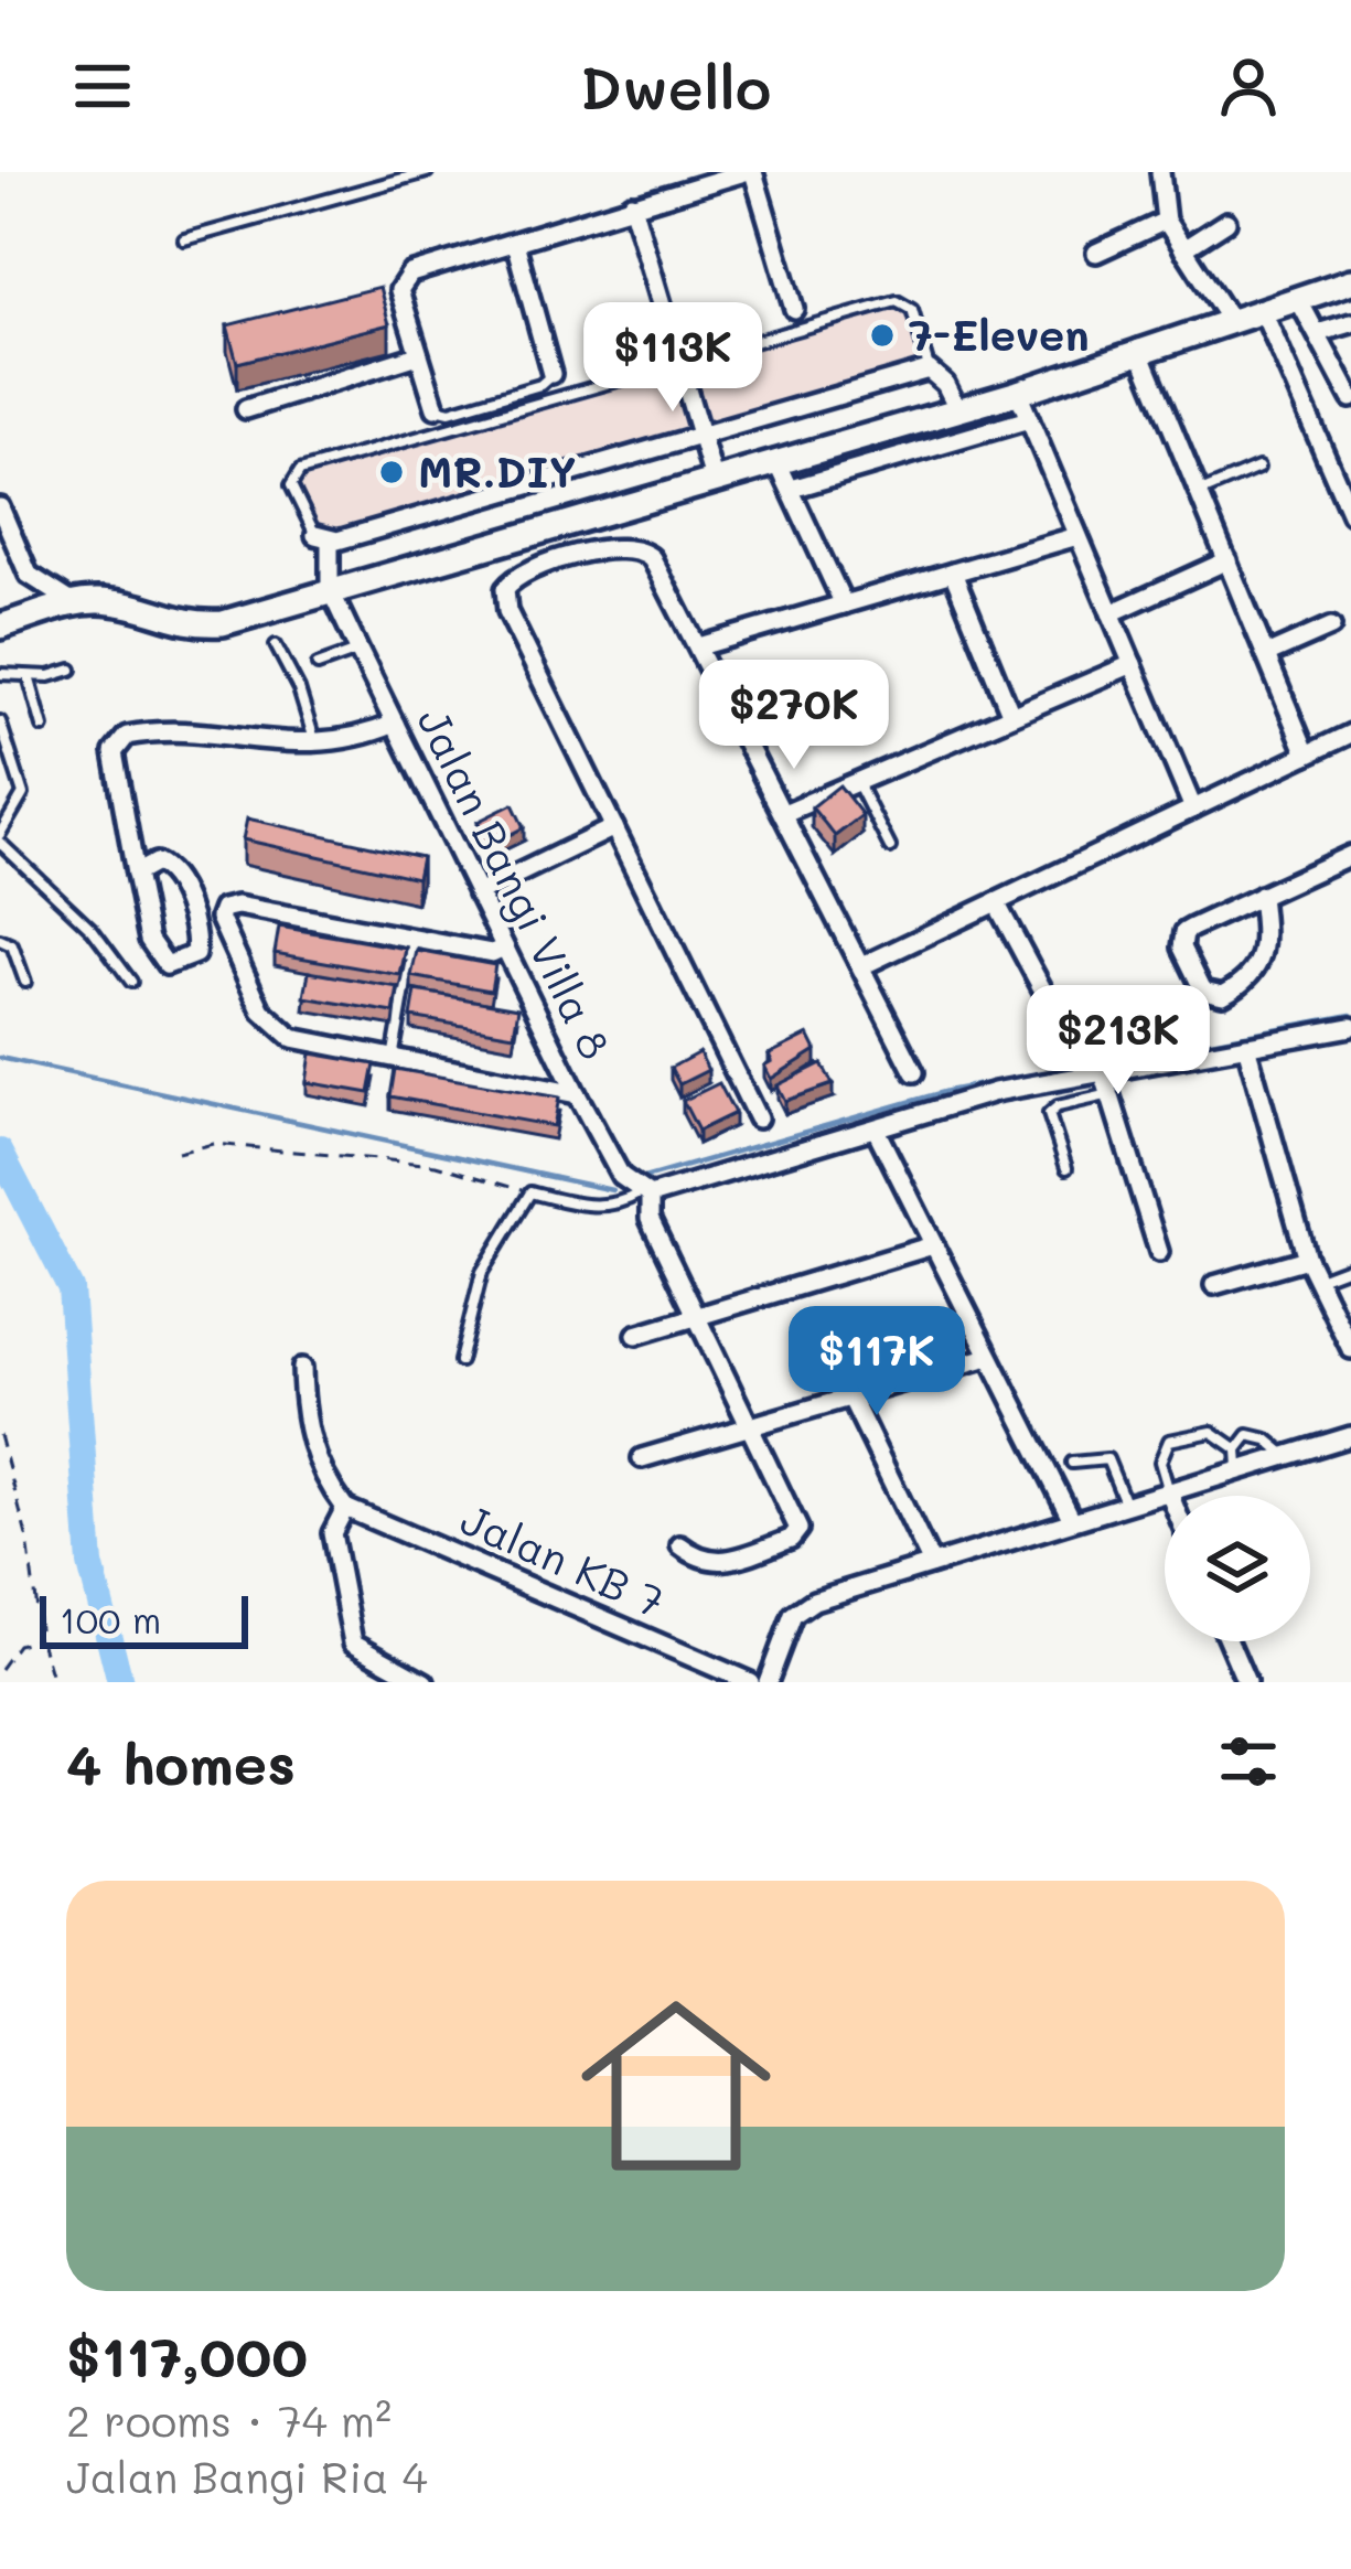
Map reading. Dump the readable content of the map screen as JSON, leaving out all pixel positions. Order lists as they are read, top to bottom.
{
  "streets": {
    "street": ["Jalan Bangi Villa 8", "Jalan KB 7"]
  },
  "places": ["7-Eleven", "MR.DIY"],
  "scale_bar": "100 m",
  "page": {
    "header": "Dwello",
    "price": [
      "$113K",
      "$270K",
      "$213K",
      "$117K"
    ],
    "scale": "100 m",
    "heading": "4 homes",
    "list": [
      {
        "name": "$117,000",
        "note": "2 rooms · 74 m² · Jalan Bangi Ria 4"
      }
    ]
  }
}
